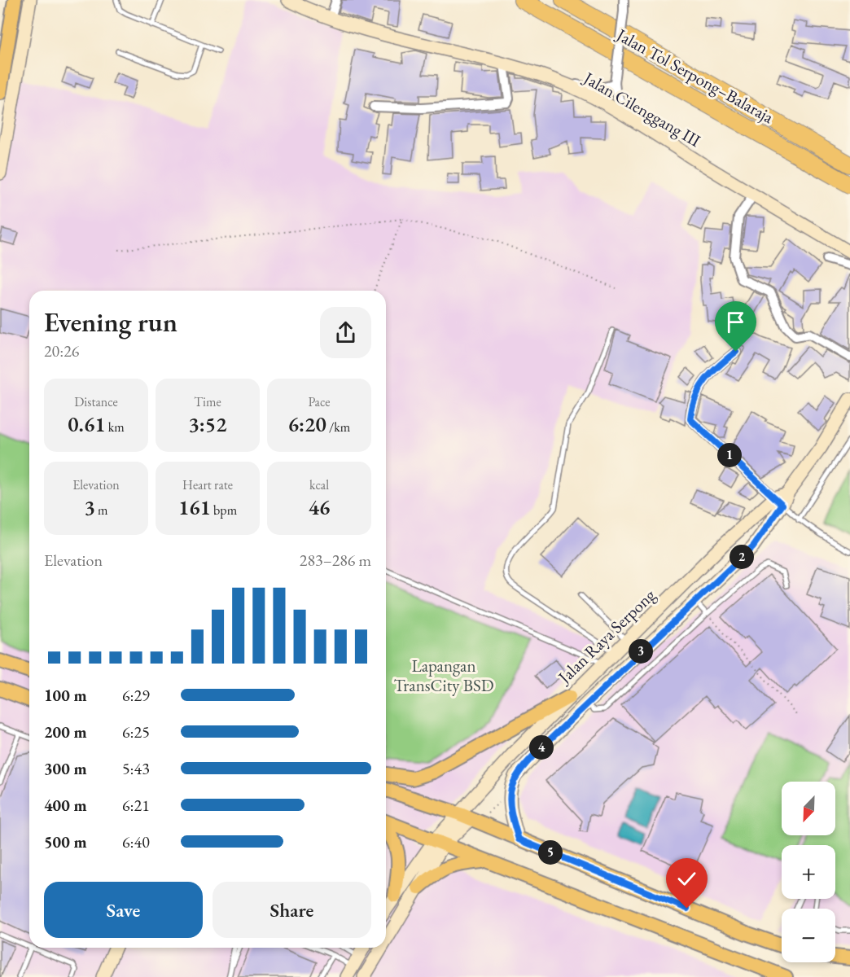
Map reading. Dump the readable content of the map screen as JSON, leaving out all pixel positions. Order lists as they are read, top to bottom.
{
  "streets": {
    "highway": ["Jalan Tol Serpong–Balaraja"],
    "main road": ["Jalan Cilenggang III", "Jalan Raya Serpong"]
  },
  "parks": ["Lapangan TransCity BSD"],
  "north": "bottom left",
  "page": {
    "heading": ["Evening run", "20:26"],
    "stats": [
      ["Distance", "0.61 km"],
      ["Time", "3:52"],
      ["Pace", "6:20 /km"],
      ["Elevation", "3 m"],
      ["Heart rate", "161 bpm"],
      ["kcal", "46"]
    ],
    "pins": [
      "1",
      "2",
      "3",
      "4",
      "5"
    ],
    "chart": ["Elevation", "283–286 m"],
    "list": [
      {
        "name": "100 m",
        "note": "6:29"
      },
      {
        "name": "200 m",
        "note": "6:25"
      },
      {
        "name": "300 m",
        "note": "5:43"
      },
      {
        "name": "400 m",
        "note": "6:21"
      },
      {
        "name": "500 m",
        "note": "6:40"
      }
    ],
    "map_buttons": ["+", "−"],
    "buttons": ["Save", "Share"]
  }
}
